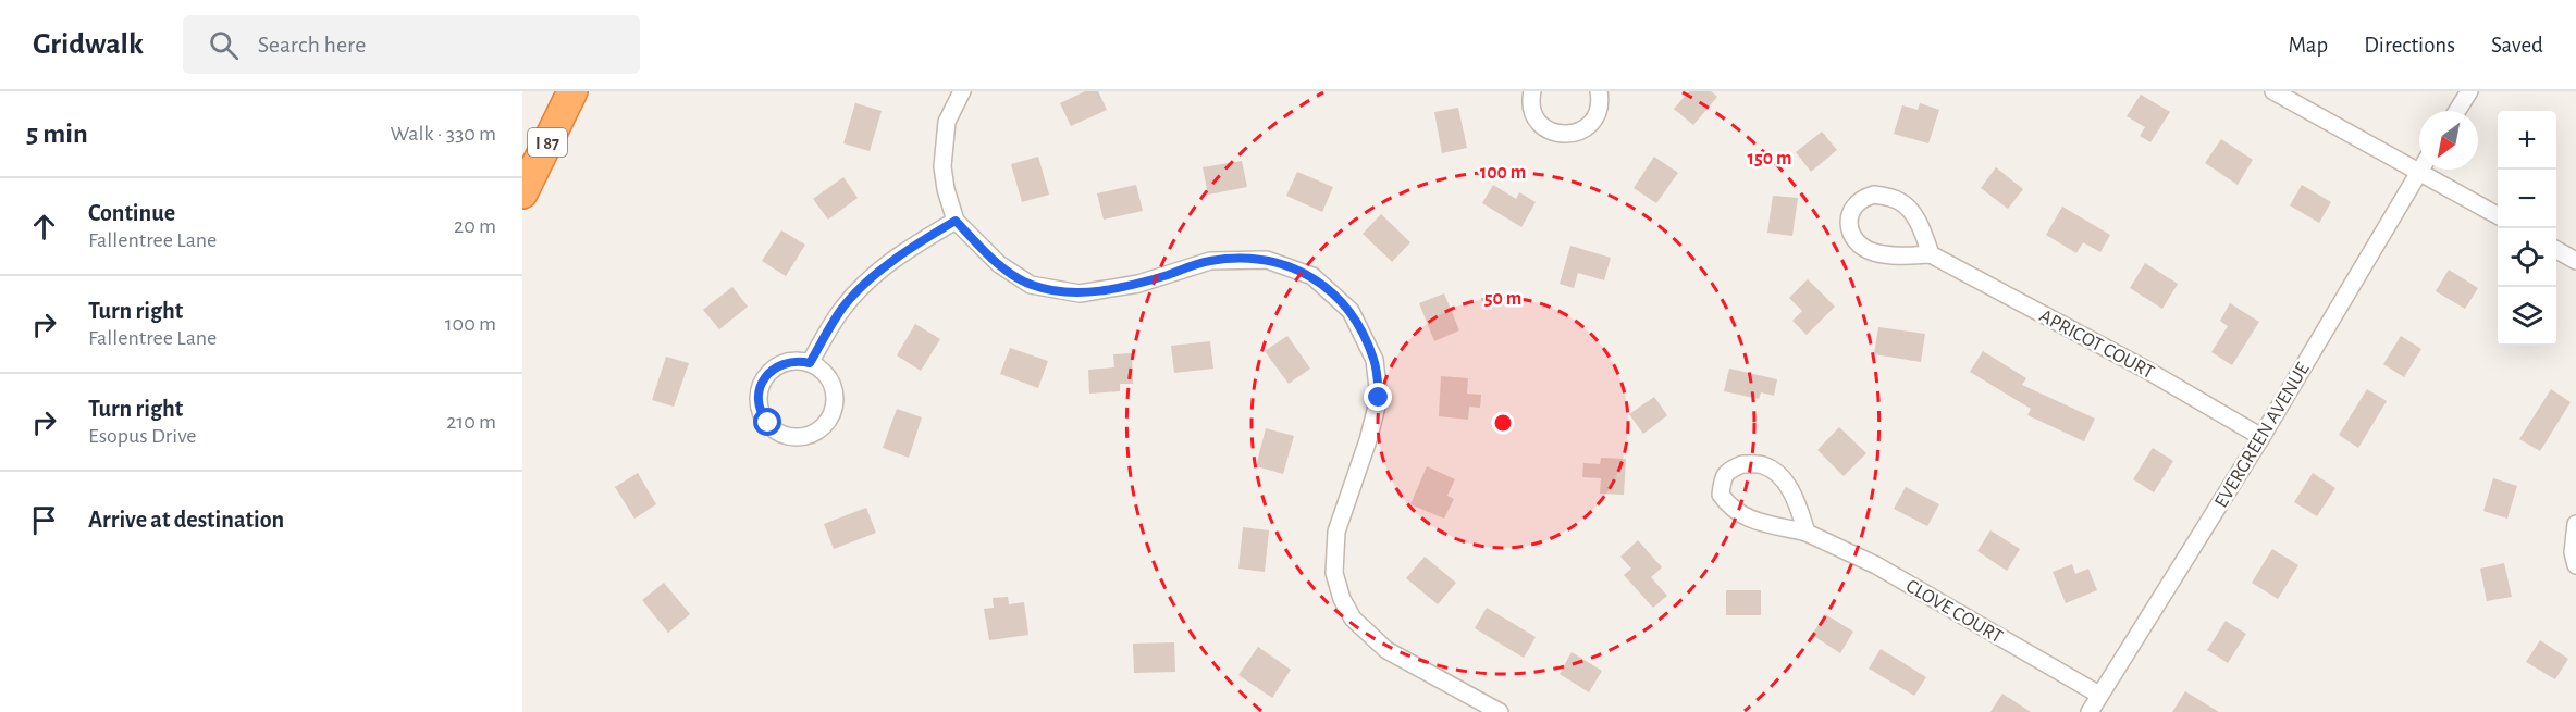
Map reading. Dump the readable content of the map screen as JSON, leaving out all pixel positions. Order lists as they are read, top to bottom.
{
  "streets": {
    "highway": ["I 87"],
    "street": ["APRICOT COURT", "EVERGREEN AVENUE", "CLOVE COURT"]
  },
  "crossings": [
    ["APRICOT COURT", "EVERGREEN AVENUE"],
    ["EVERGREEN AVENUE", "CLOVE COURT"]
  ],
  "north": "bottom left",
  "page": {
    "header": "Gridwalk",
    "search": "Search here",
    "nav": ["Map", "Directions", "Saved"],
    "heading": ["5 min", "Walk · 330 m"],
    "map_buttons": ["+", "−"],
    "list": [
      ["Continue", "Fallentree Lane", "20 m"],
      ["Turn right", "Fallentree Lane", "100 m"],
      ["Turn right", "Esopus Drive", "210 m"],
      "Arrive at destination"
    ]
  },
  "rings": ["150 m", "100 m", "50 m"]
}
